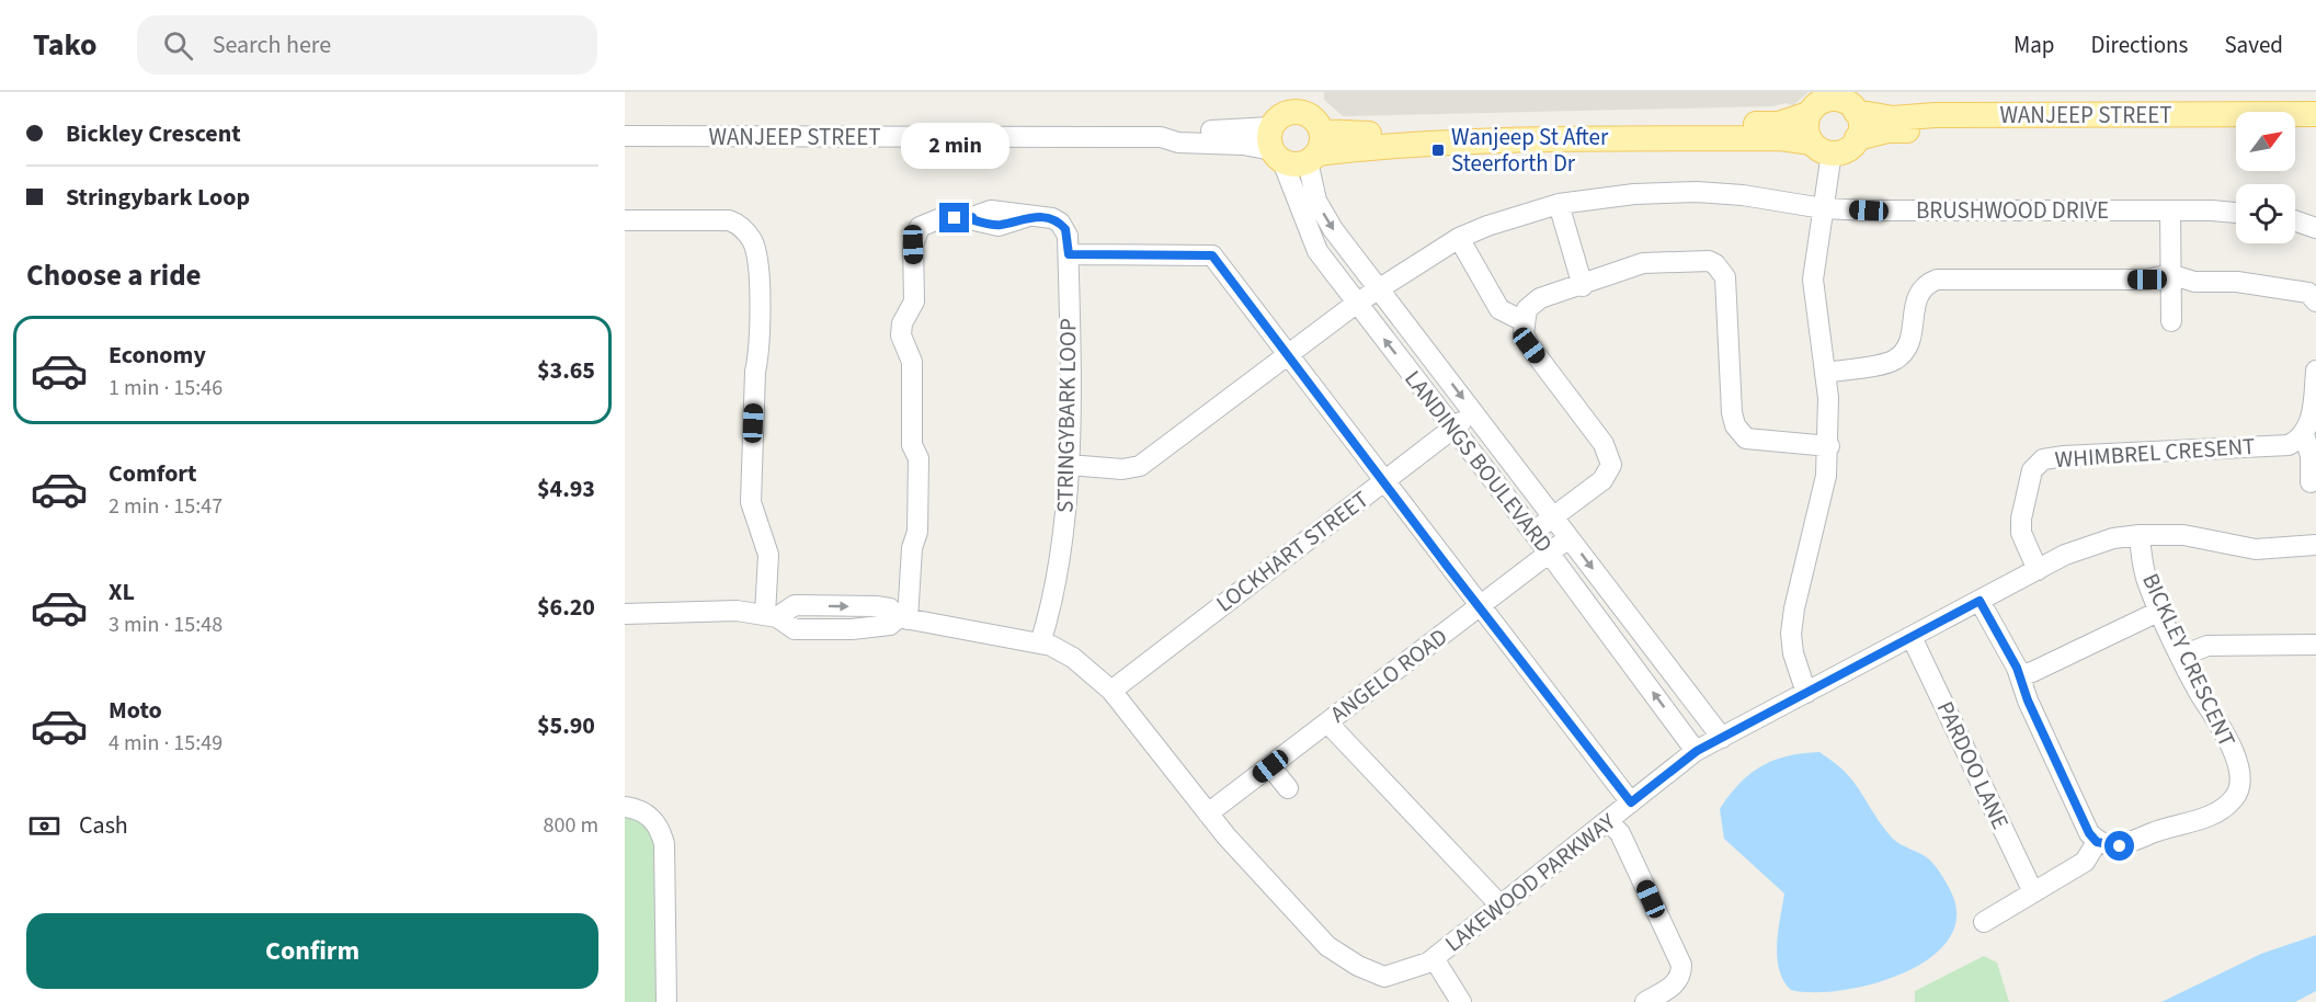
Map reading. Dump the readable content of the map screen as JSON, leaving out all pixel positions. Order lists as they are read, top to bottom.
{
  "streets": {
    "main road": ["WANJEEP STREET"],
    "street": [
      "BRUSHWOOD DRIVE",
      "STRINGYBARK LOOP",
      "WHIMBREL CRESENT",
      "LANDINGS BOULEVARD",
      "LOCKHART STREET",
      "BICKLEY CRESCENT",
      "ANGELO ROAD",
      "PARDOO LANE",
      "LAKEWOOD PARKWAY"
    ]
  },
  "crossings": [
    ["WANJEEP STREET", "LANDINGS BOULEVARD"],
    ["BRUSHWOOD DRIVE", "STRINGYBARK LOOP"],
    ["BRUSHWOOD DRIVE", "LANDINGS BOULEVARD"],
    ["STRINGYBARK LOOP", "LAKEWOOD PARKWAY"],
    ["WHIMBREL CRESENT", "LAKEWOOD PARKWAY"],
    ["LANDINGS BOULEVARD", "LOCKHART STREET"],
    ["LANDINGS BOULEVARD", "ANGELO ROAD"],
    ["LANDINGS BOULEVARD", "LAKEWOOD PARKWAY"],
    ["LOCKHART STREET", "LAKEWOOD PARKWAY"],
    ["BICKLEY CRESCENT", "LAKEWOOD PARKWAY"],
    ["ANGELO ROAD", "LAKEWOOD PARKWAY"],
    ["PARDOO LANE", "LAKEWOOD PARKWAY"]
  ],
  "places": {
    "transit": ["Wanjeep St After Steerforth Dr"]
  },
  "north": "top right",
  "page": {
    "header": "Tako",
    "search": "Search here",
    "nav": ["Map", "Directions", "Saved"],
    "banner": ["Bickley Crescent", "Stringybark Loop"],
    "bubble": "2 min",
    "heading": "Choose a ride",
    "list": [
      {
        "name": "Economy",
        "note": "1 min · 15:46",
        "value": "$3.65"
      },
      {
        "name": "Comfort",
        "note": "2 min · 15:47",
        "value": "$4.93"
      },
      {
        "name": "XL",
        "note": "3 min · 15:48",
        "value": "$6.20"
      },
      {
        "name": "Moto",
        "note": "4 min · 15:49",
        "value": "$5.90"
      }
    ],
    "pay": ["Cash", "800 m"],
    "buttons": "Confirm"
  }
}
